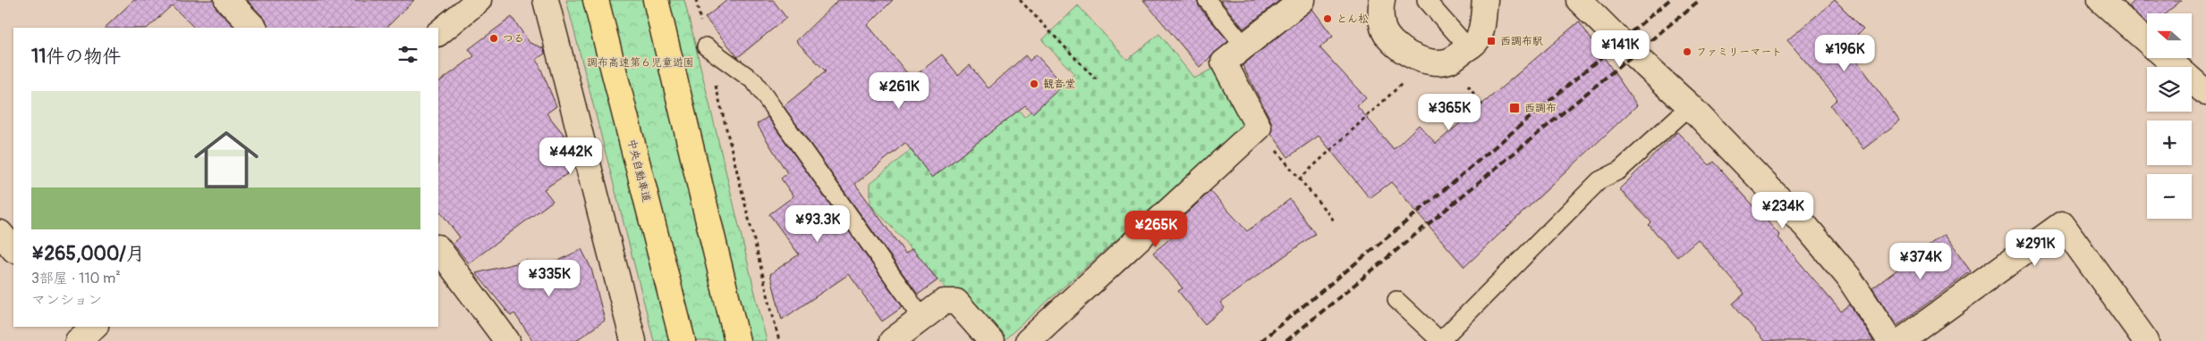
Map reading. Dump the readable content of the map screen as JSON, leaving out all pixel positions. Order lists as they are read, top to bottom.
{
  "streets": {
    "highway": ["中央自動車道"]
  },
  "parks": ["調布高速第６児童遊園"],
  "places": {
    "other": [
      "とん松",
      "つる",
      "ファミリーマート",
      "観音堂"
    ],
    "transit": ["西調布駅", "西調布"]
  },
  "north": "left",
  "page": {
    "map_buttons": ["+", "−"],
    "heading": "11件の物件",
    "price": [
      "¥141K",
      "¥196K",
      "¥261K",
      "¥365K",
      "¥442K",
      "¥234K",
      "¥93.3K",
      "¥265K",
      "¥291K",
      "¥374K",
      "¥335K"
    ],
    "list": [
      {
        "name": "¥265,000/月",
        "note": "3部屋 · 110 m² · マンション"
      }
    ]
  }
}
